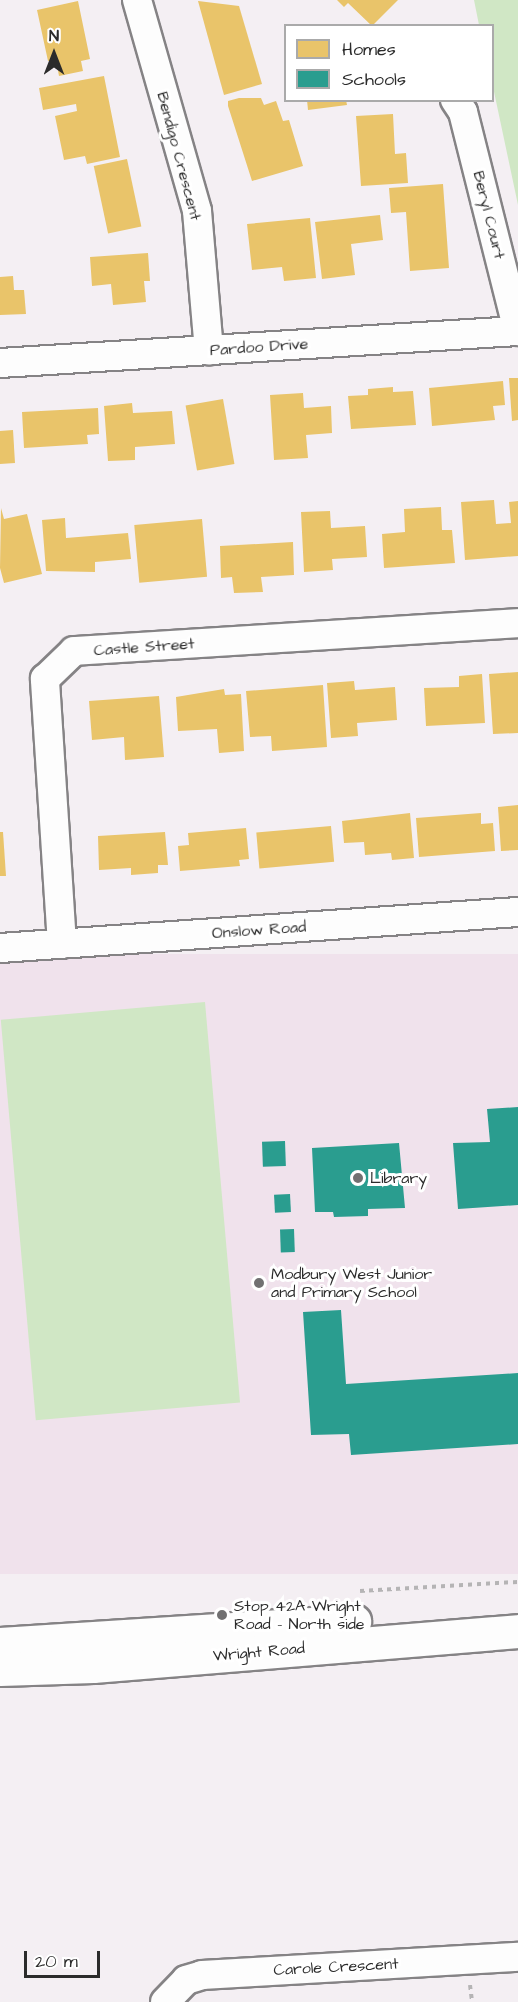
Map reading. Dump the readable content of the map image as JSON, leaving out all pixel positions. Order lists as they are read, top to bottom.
{
  "streets": {
    "main road": ["Wright Road"],
    "street": [
      "Bendigo Crescent",
      "Beryl Court",
      "Pardoo Drive",
      "Castle Street",
      "Onslow Road",
      "Carole Crescent"
    ]
  },
  "crossings": [
    ["Bendigo Crescent", "Pardoo Drive"],
    ["Beryl Court", "Pardoo Drive"],
    ["Castle Street", "Onslow Road"]
  ],
  "places": ["Library", "Modbury West Junior and Primary School", "Stop 42A Wright Road - North side"],
  "legend": ["Homes", "Schools"],
  "scale_bar": "20 m",
  "north": "top"
}
